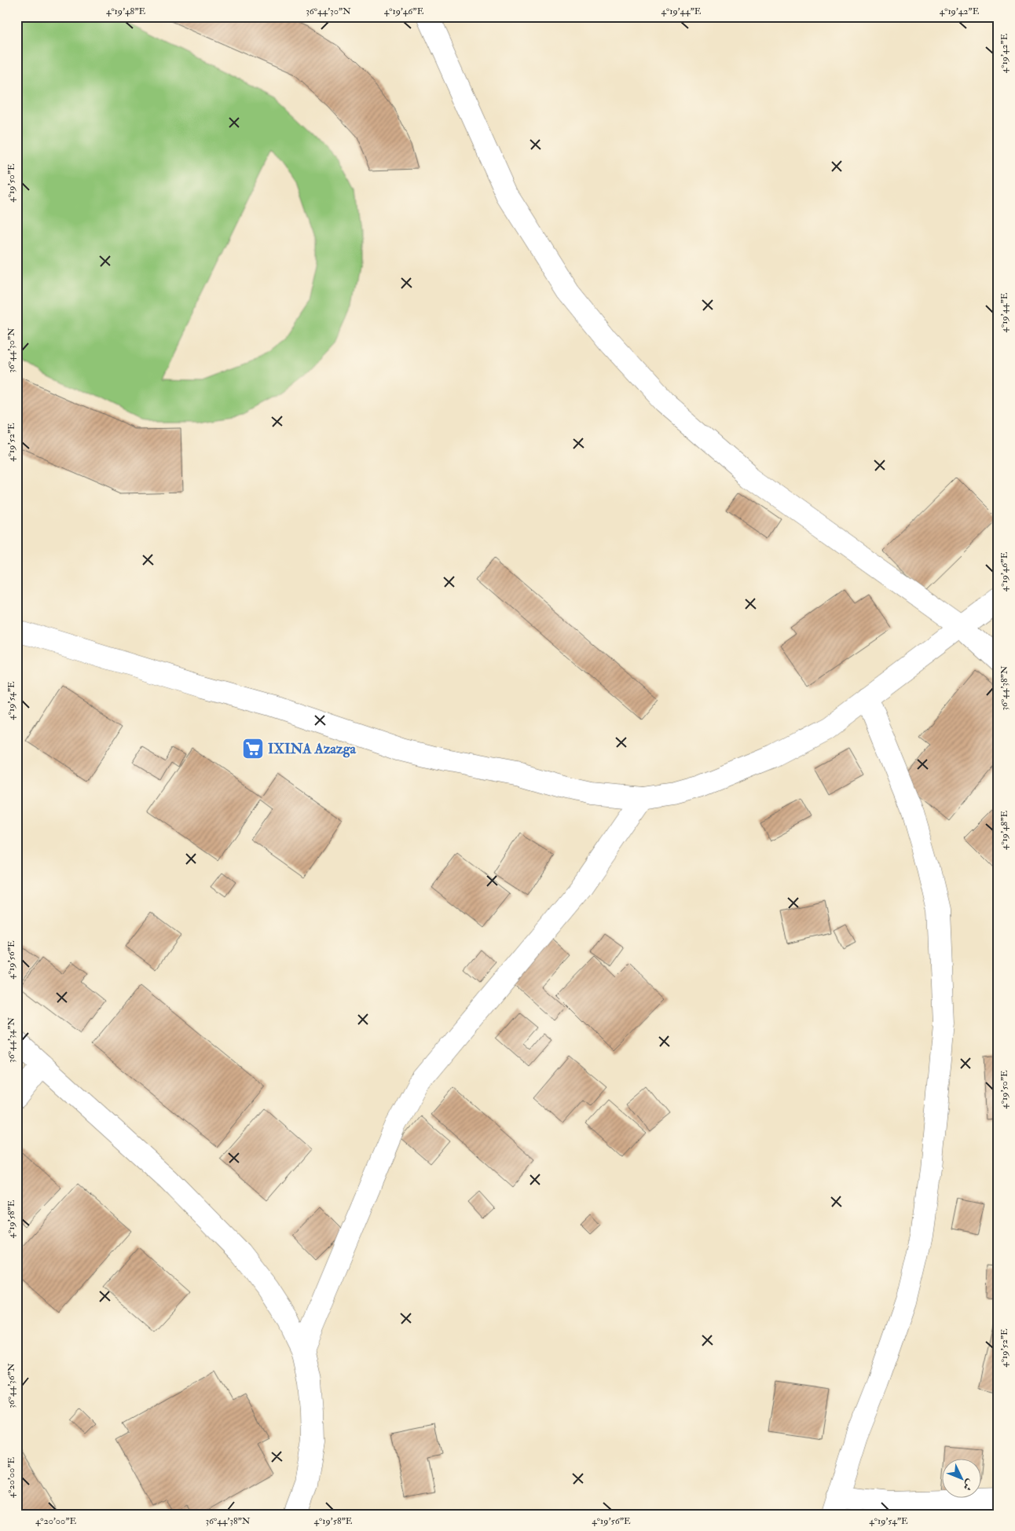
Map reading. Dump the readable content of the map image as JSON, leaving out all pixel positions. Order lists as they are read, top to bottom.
{
  "places": {
    "supermarket": ["IXINA Azazga"]
  },
  "north": "bottom right",
  "coordinates": [
    "4°19'48\"E",
    "36°44'30\"N",
    "4°19'46\"E",
    "4°19'44\"E",
    "4°19'42\"E",
    "4°19'50\"E",
    "4°19'52\"E",
    "36°44'38\"N",
    "4°19'54\"E",
    "4°19'56\"E",
    "36°44'34\"N",
    "4°19'58\"E",
    "36°44'36\"N",
    "4°20'00\"E"
  ]
}
